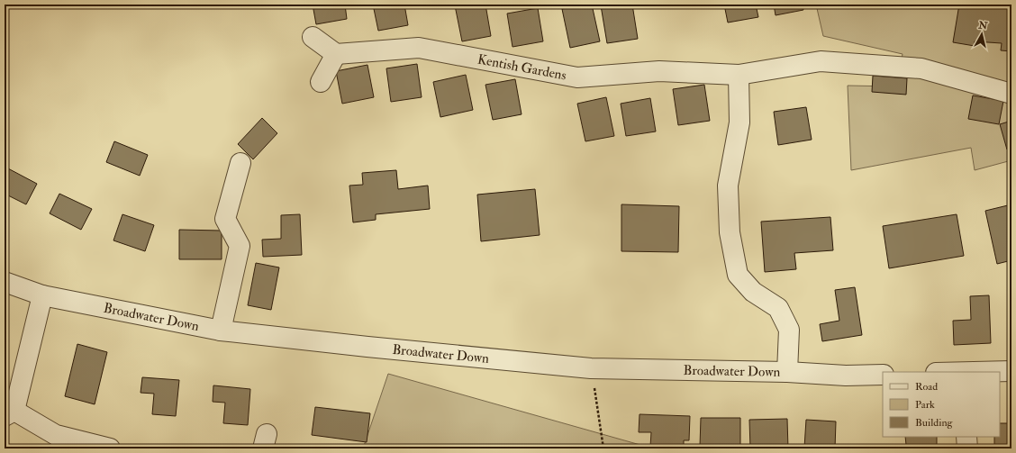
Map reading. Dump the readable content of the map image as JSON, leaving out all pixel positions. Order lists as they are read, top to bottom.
{
  "streets": {
    "street": ["Kentish Gardens", "Broadwater Down"]
  },
  "legend": ["Road", "Park", "Building"],
  "north": "top"
}
